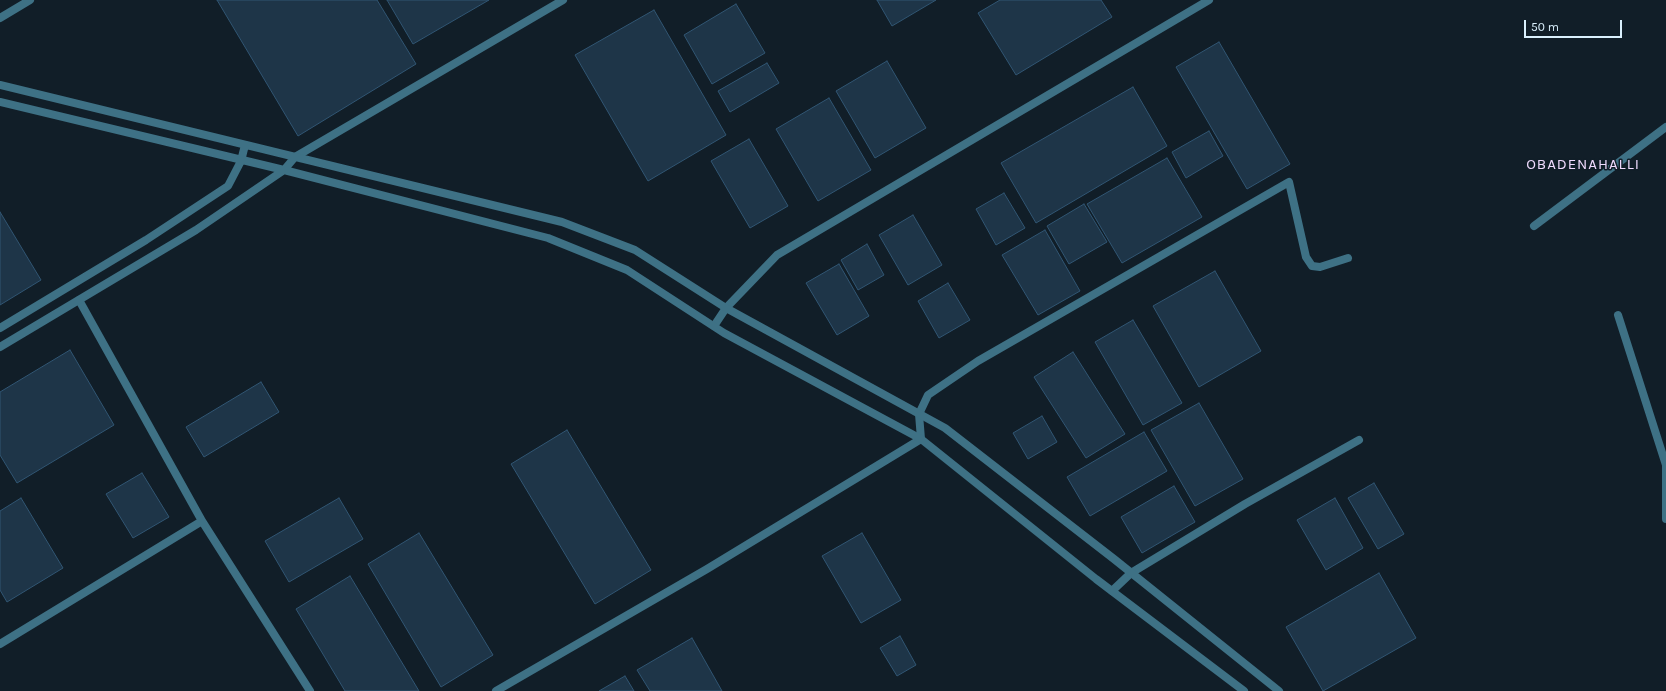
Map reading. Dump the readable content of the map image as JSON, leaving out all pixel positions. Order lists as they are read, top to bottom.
{
  "districts": ["OBADENAHALLI"],
  "scale_bar": "50 m"
}
